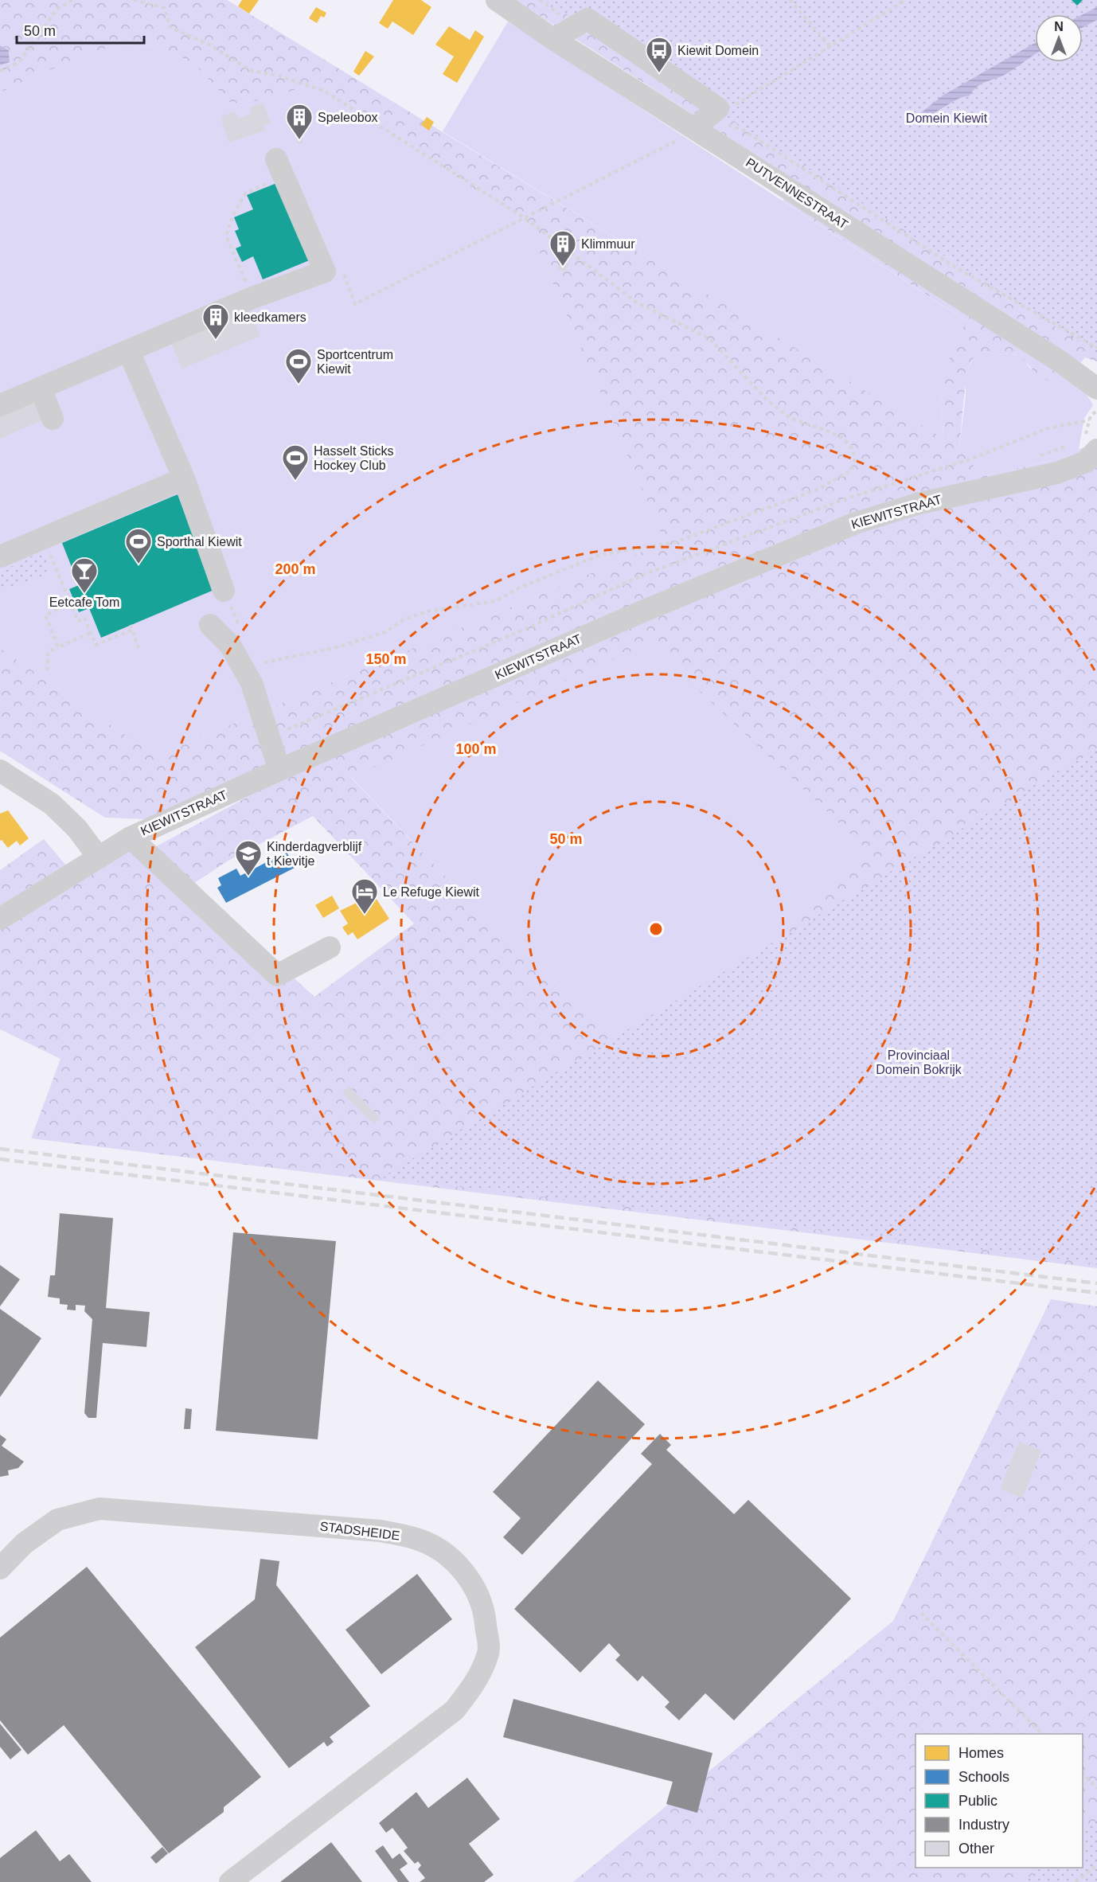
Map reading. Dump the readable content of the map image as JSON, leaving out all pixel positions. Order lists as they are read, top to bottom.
{
  "streets": {
    "street": ["PUTVENNESTRAAT", "KIEWITSTRAAT", "STADSHEIDE"]
  },
  "parks": ["Domein Kiewit", "Provinciaal Domein Bokrijk"],
  "places": {
    "bus stop": ["Kiewit Domein"],
    "building": ["Speleobox", "Klimmuur", "kleedkamers"],
    "sports": ["Sportcentrum Kiewit", "Hasselt Sticks Hockey Club", "Sporthal Kiewit"],
    "bar": ["Eetcafe Tom"],
    "school or university": ["Kinderdagverblijf t Kievitje"],
    "hotel": ["Le Refuge Kiewit"]
  },
  "legend": [
    "Homes",
    "Schools",
    "Public",
    "Industry",
    "Other"
  ],
  "scale_bar": "50 m",
  "north": "top",
  "rings": [
    "200 m",
    "150 m",
    "100 m",
    "50 m"
  ]
}
